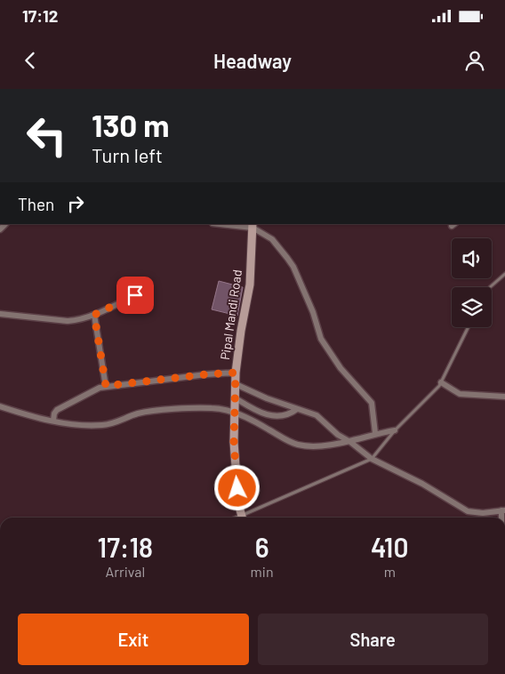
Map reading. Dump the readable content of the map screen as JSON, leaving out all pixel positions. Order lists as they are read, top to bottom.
{
  "streets": {
    "street": ["Pipal Mandi Road"]
  },
  "page": {
    "status": "17:12",
    "header": "Headway",
    "turn": ["130 m", "Turn left"],
    "then": "Then",
    "eta": [
      "17:18",
      "Arrival",
      "6",
      "min",
      "410",
      "m"
    ],
    "buttons": ["Exit", "Share"]
  }
}
